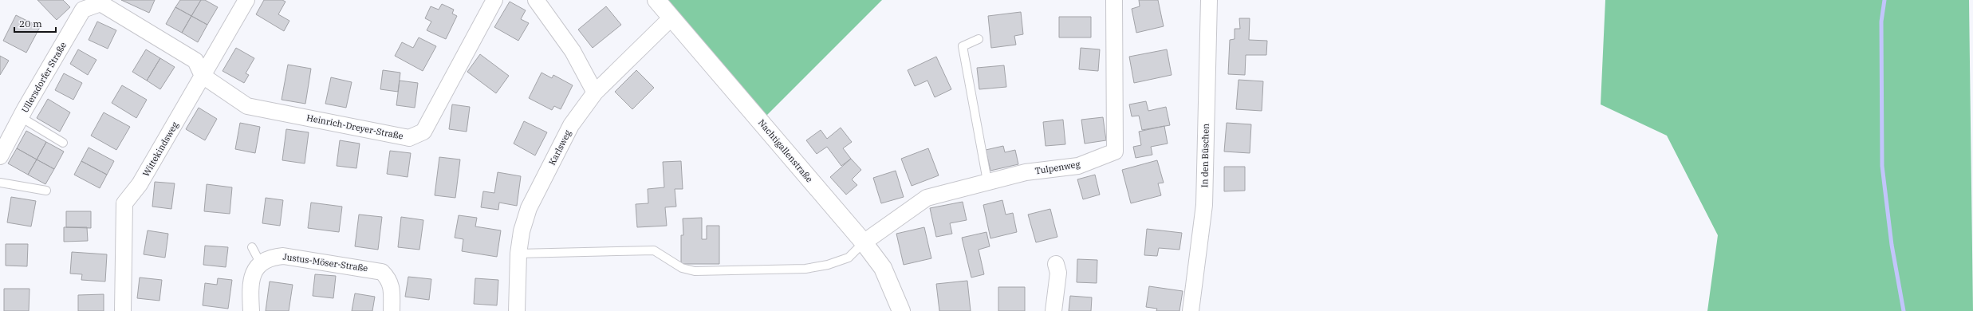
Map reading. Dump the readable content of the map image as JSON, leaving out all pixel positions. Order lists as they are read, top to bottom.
{
  "streets": {
    "street": [
      "Ullersdorfer Straße",
      "Heinrich-Dreyer-Straße",
      "Karlsweg",
      "Wittekindsweg",
      "Nachtigallenstraße",
      "In den Büschen",
      "Tulpenweg",
      "Justus-Möser-Straße"
    ]
  },
  "crossings": [
    ["Ullersdorfer Straße", "Heinrich-Dreyer-Straße"],
    ["Ullersdorfer Straße", "Wittekindsweg"],
    ["Heinrich-Dreyer-Straße", "Wittekindsweg"],
    ["Karlsweg", "Nachtigallenstraße"],
    ["Nachtigallenstraße", "Tulpenweg"]
  ],
  "scale_bar": "20 m"
}
